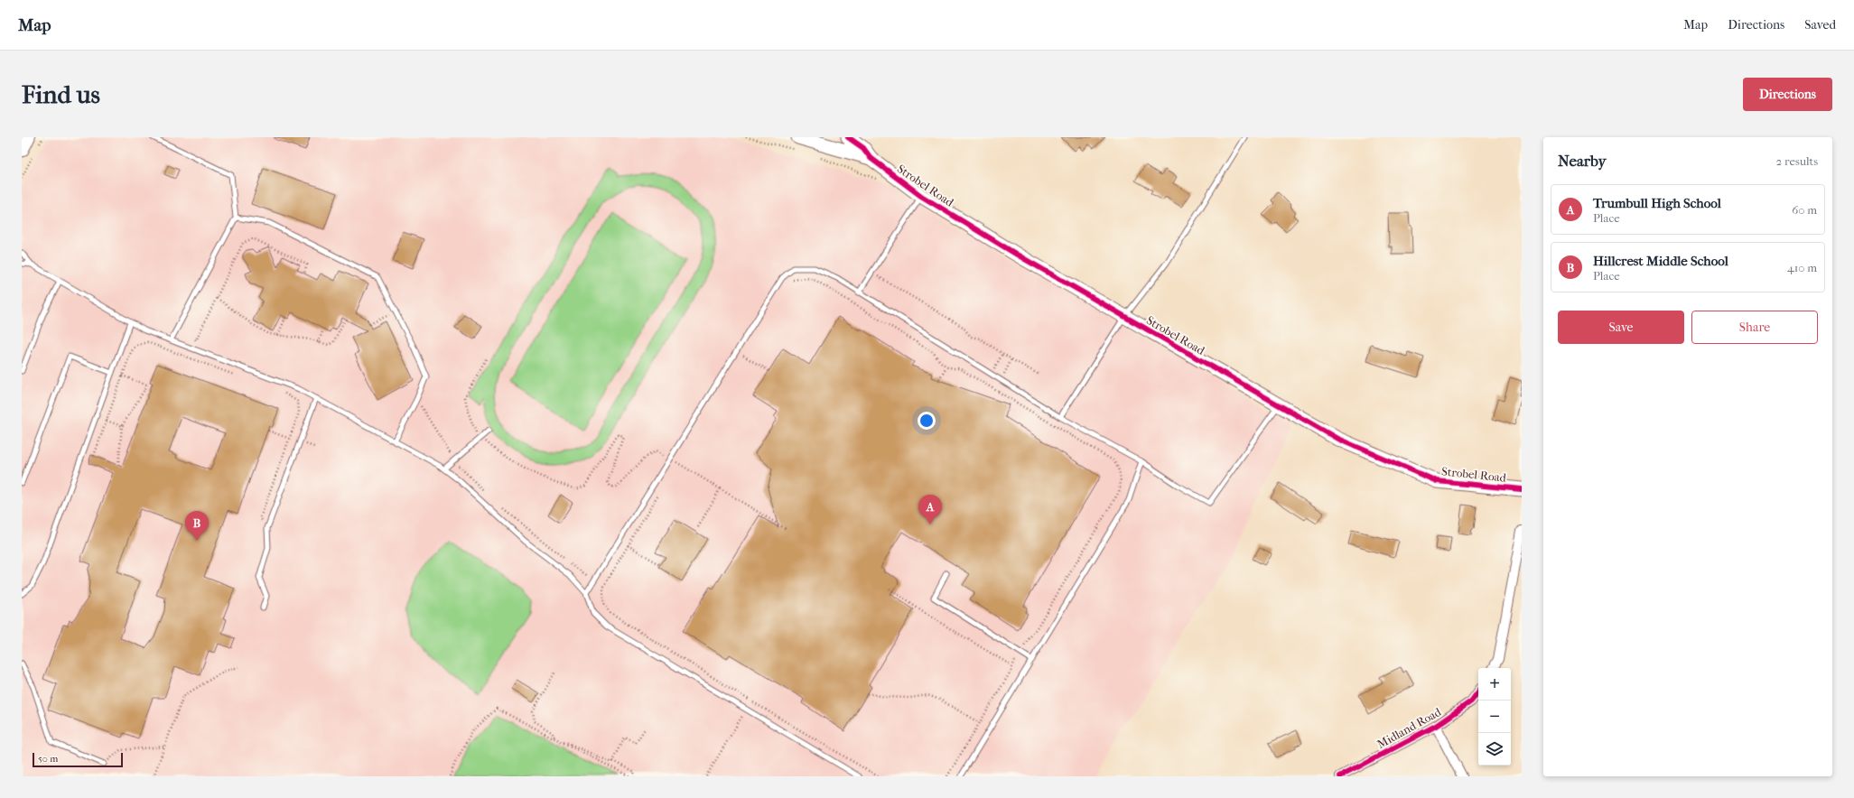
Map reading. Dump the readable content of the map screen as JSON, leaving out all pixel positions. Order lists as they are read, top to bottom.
{
  "streets": {
    "street": ["Strobel Road", "Midland Road"]
  },
  "scale_bar": "50 m",
  "page": {
    "header": "Map",
    "nav": ["Map", "Directions", "Saved"],
    "buttons": [
      "Directions",
      ["Save", "Share"]
    ],
    "title": "Find us",
    "heading": ["Nearby", "2 results"],
    "list": [
      {
        "mark": "A",
        "name": "Trumbull High School",
        "note": "Place",
        "value": "60 m"
      },
      {
        "mark": "B",
        "name": "Hillcrest Middle School",
        "note": "Place",
        "value": "410 m"
      }
    ],
    "pins": ["A", "B"],
    "map_buttons": ["+", "−"],
    "scale": "50 m"
  }
}
